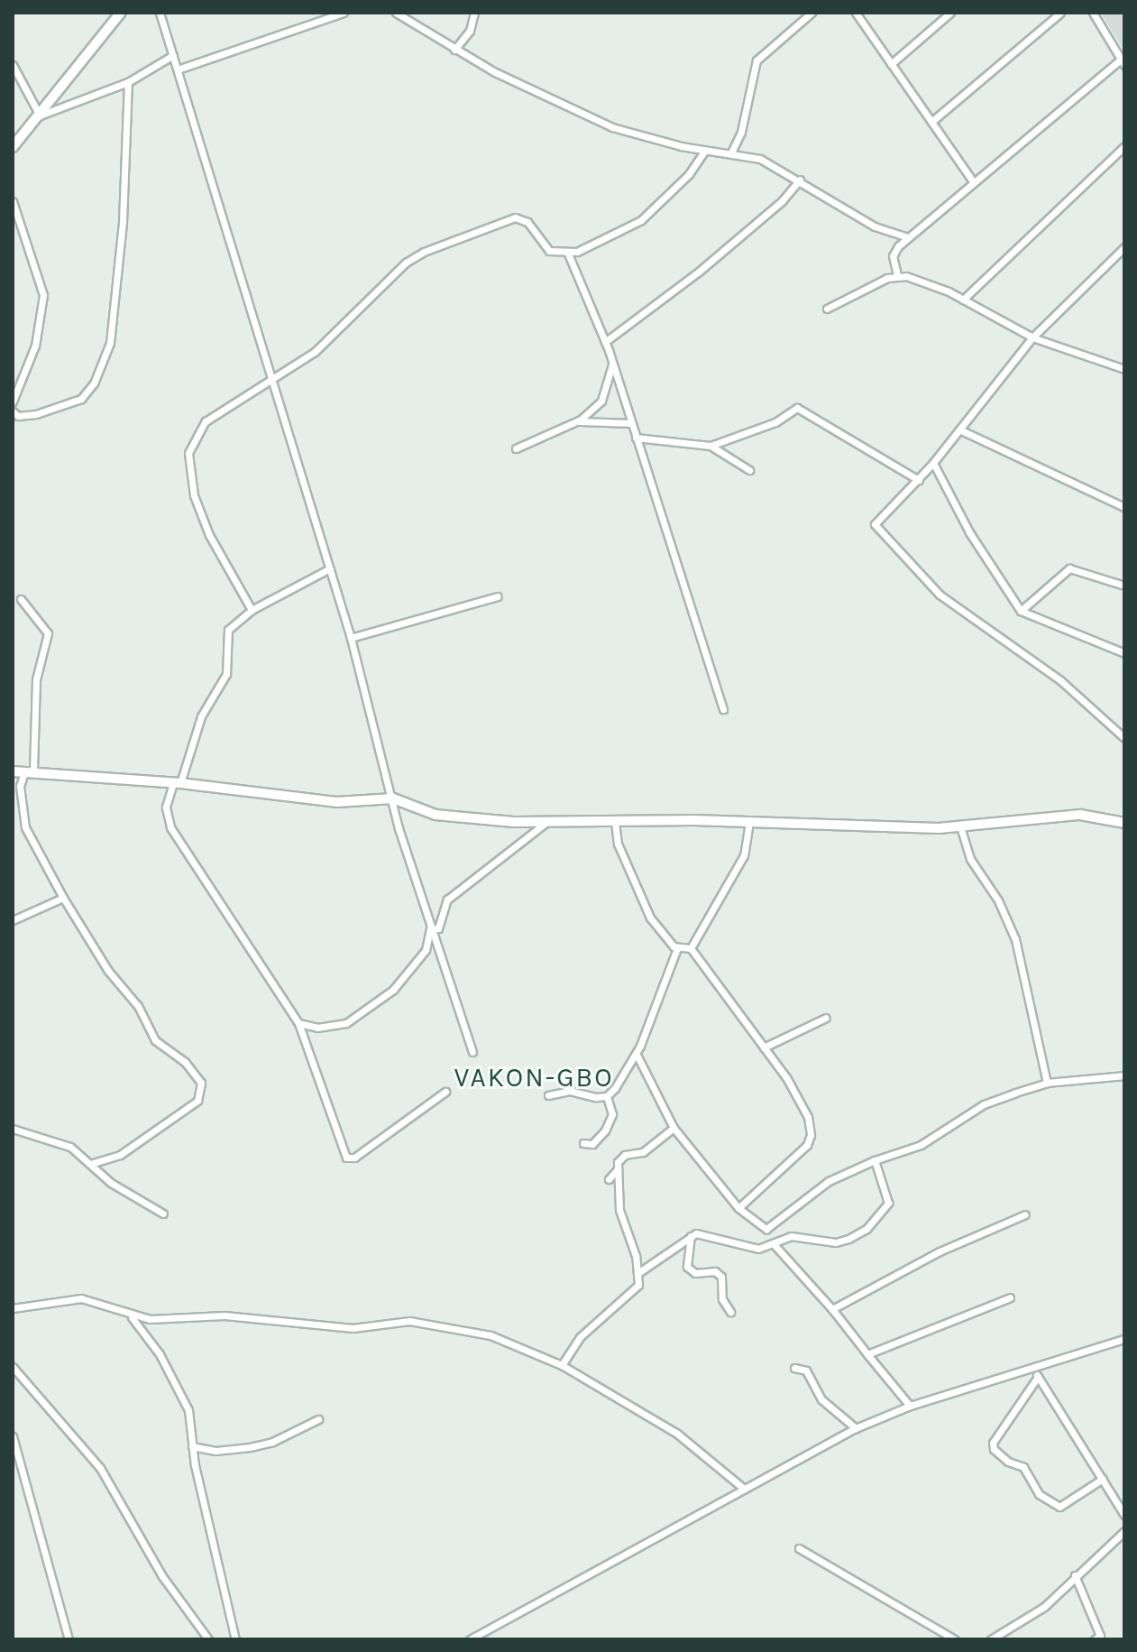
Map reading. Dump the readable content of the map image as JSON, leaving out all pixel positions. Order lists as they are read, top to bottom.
{
  "districts": ["VAKON-GBO"]
}
